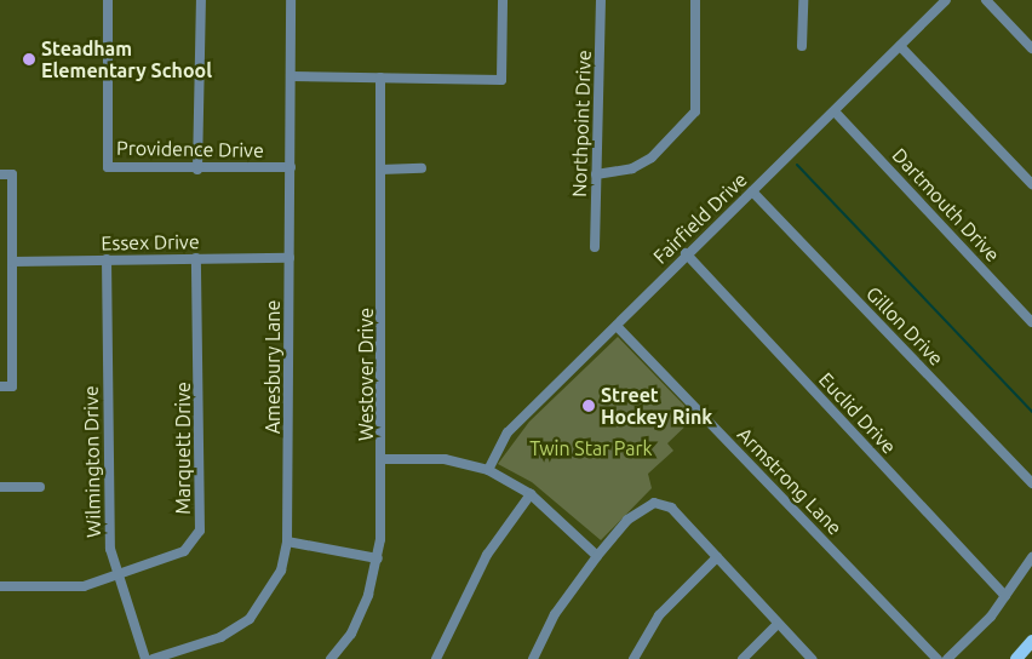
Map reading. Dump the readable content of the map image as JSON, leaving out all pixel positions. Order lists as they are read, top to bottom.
{
  "streets": {
    "street": [
      "Northpoint Drive",
      "Providence Drive",
      "Dartmouth Drive",
      "Fairfield Drive",
      "Essex Drive",
      "Gillon Drive",
      "Amesbury Lane",
      "Westover Drive",
      "Euclid Drive",
      "Marquett Drive",
      "Wilmington Drive",
      "Armstrong Lane"
    ]
  },
  "crossings": [
    ["Providence Drive", "Amesbury Lane"],
    ["Dartmouth Drive", "Fairfield Drive"],
    ["Fairfield Drive", "Gillon Drive"],
    ["Fairfield Drive", "Euclid Drive"],
    ["Fairfield Drive", "Armstrong Lane"],
    ["Essex Drive", "Amesbury Lane"],
    ["Essex Drive", "Marquett Drive"],
    ["Essex Drive", "Wilmington Drive"],
    ["Marquett Drive", "Wilmington Drive"]
  ],
  "parks": ["Twin Star Park"],
  "places": ["Steadham Elementary School", "Street Hockey Rink"]
}
